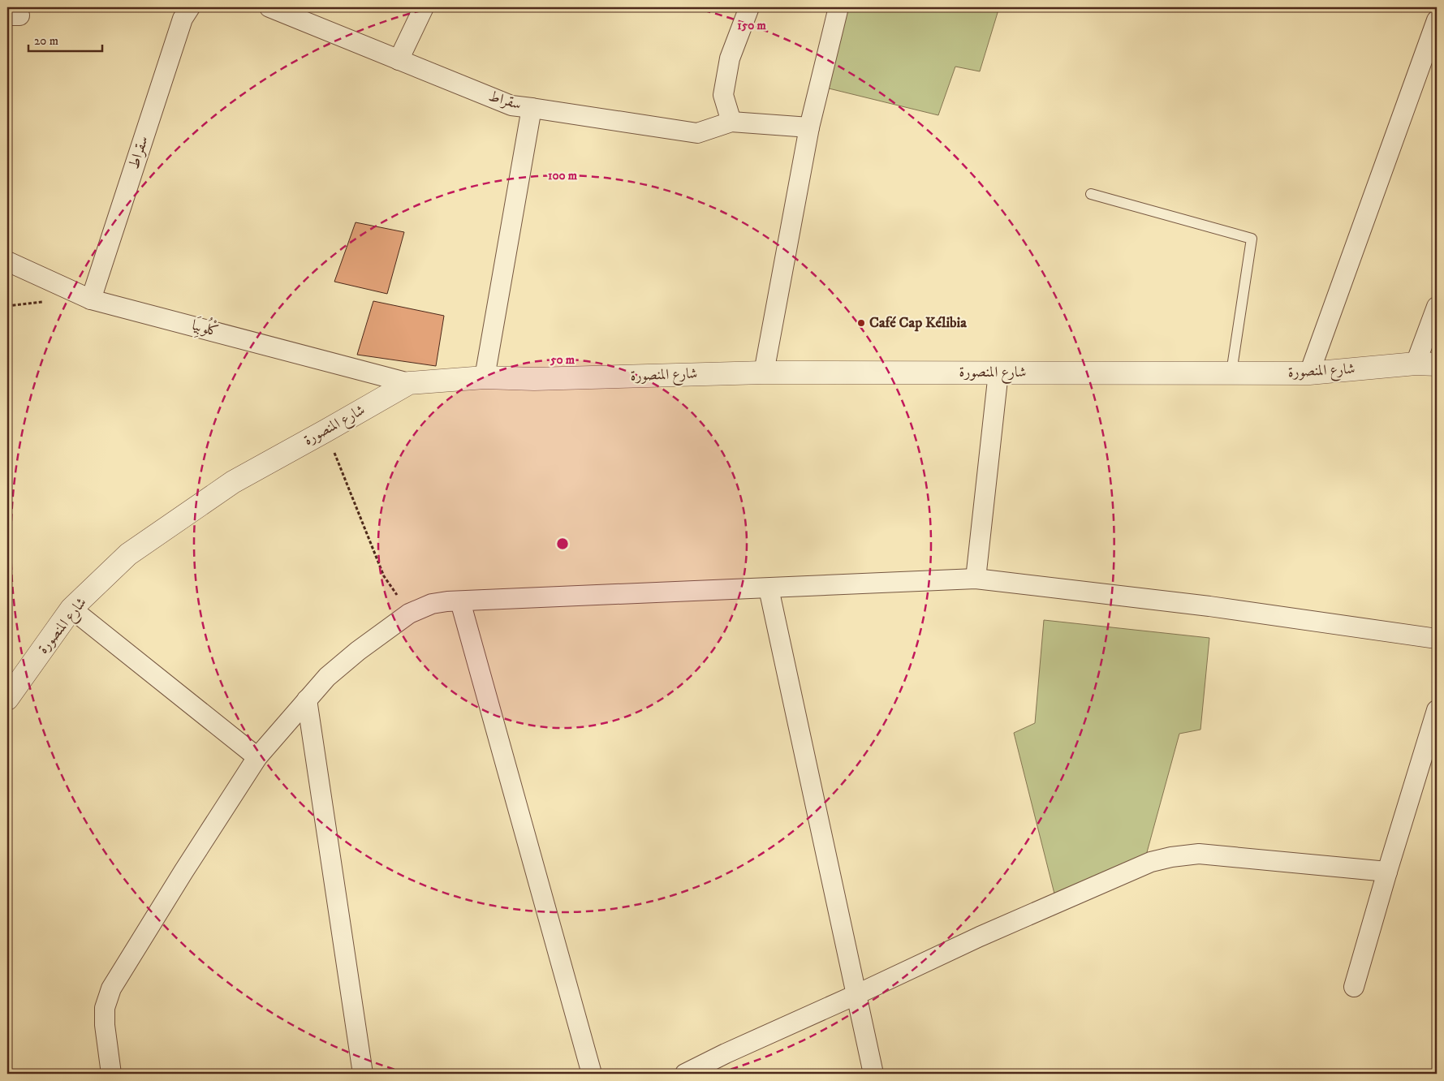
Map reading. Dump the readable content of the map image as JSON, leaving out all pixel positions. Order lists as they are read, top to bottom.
{
  "streets": {
    "street": ["سقراط", "كْلُوبِيَا", "شارع المنصورة"]
  },
  "crossings": [
    ["سقراط", "كْلُوبِيَا"],
    ["سقراط", "شارع المنصورة"],
    ["كْلُوبِيَا", "شارع المنصورة"]
  ],
  "places": ["Café Cap Kélibia"],
  "scale_bar": "20 m",
  "rings": ["150 m", "100 m", "50 m"]
}
